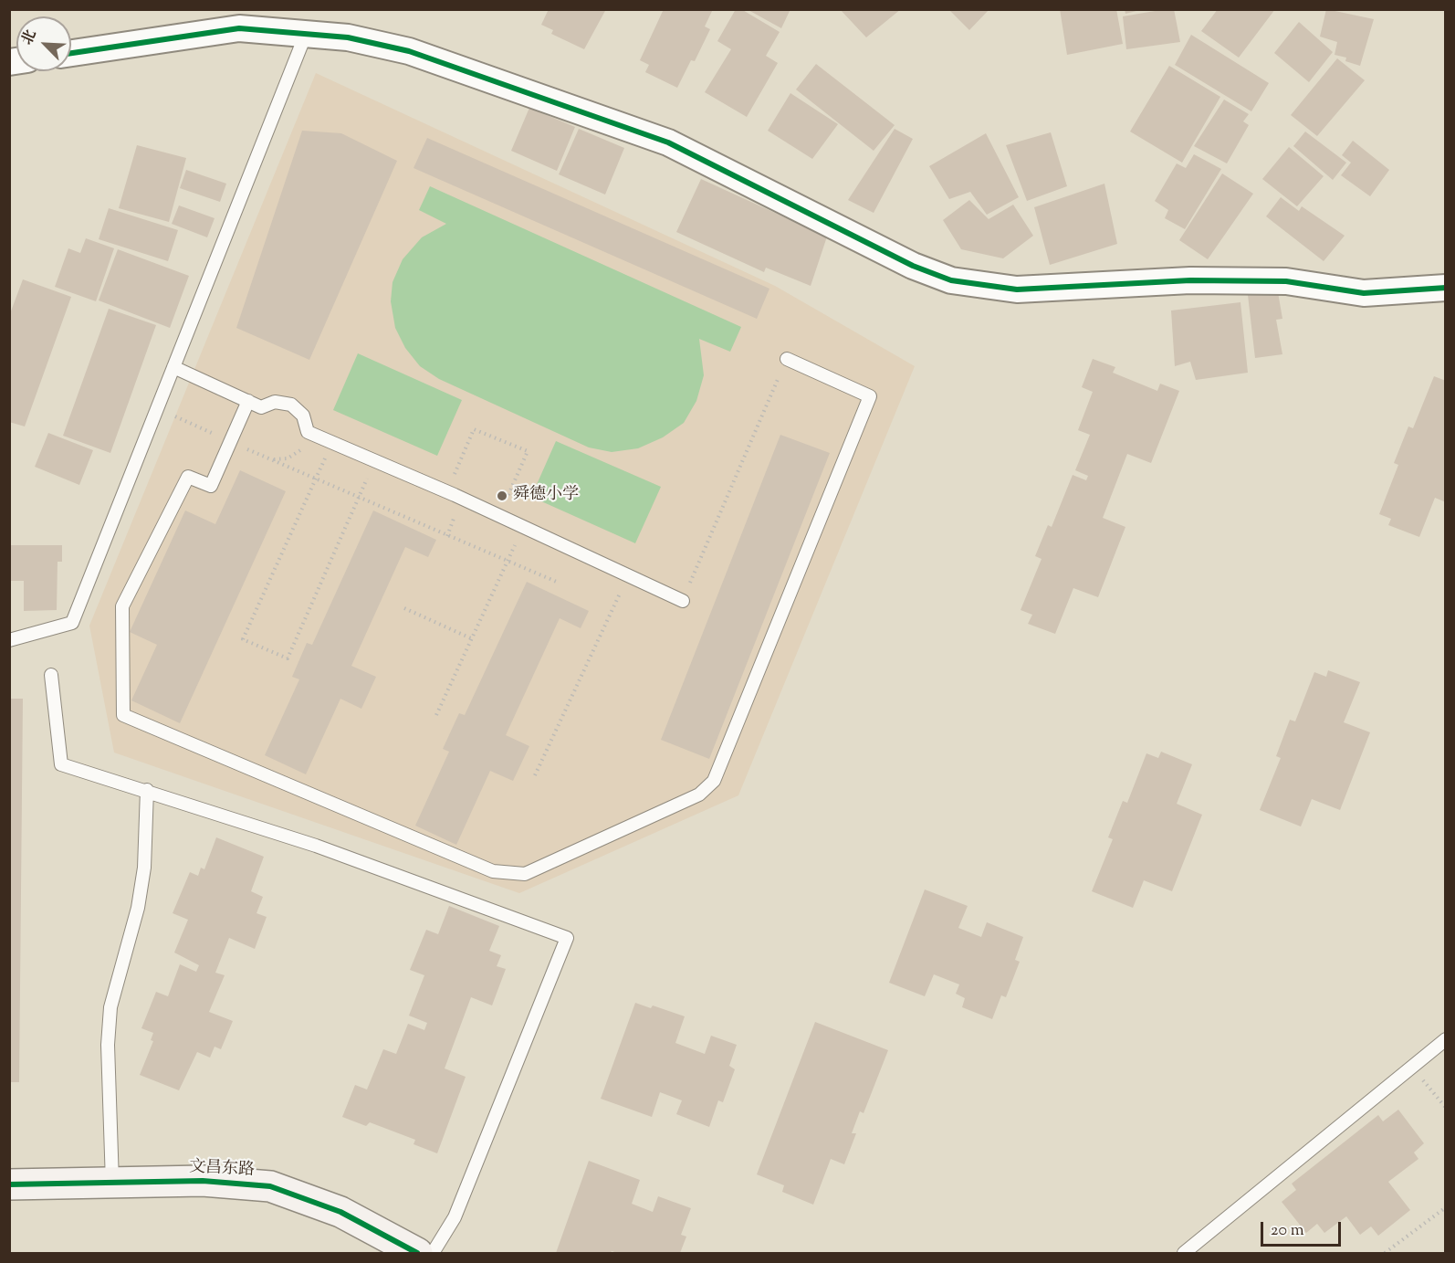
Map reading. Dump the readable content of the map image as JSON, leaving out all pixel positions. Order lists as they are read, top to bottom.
{
  "streets": {
    "street": ["文昌东路"]
  },
  "places": ["舜德小学"],
  "scale_bar": "20 m",
  "north": "top left"
}
